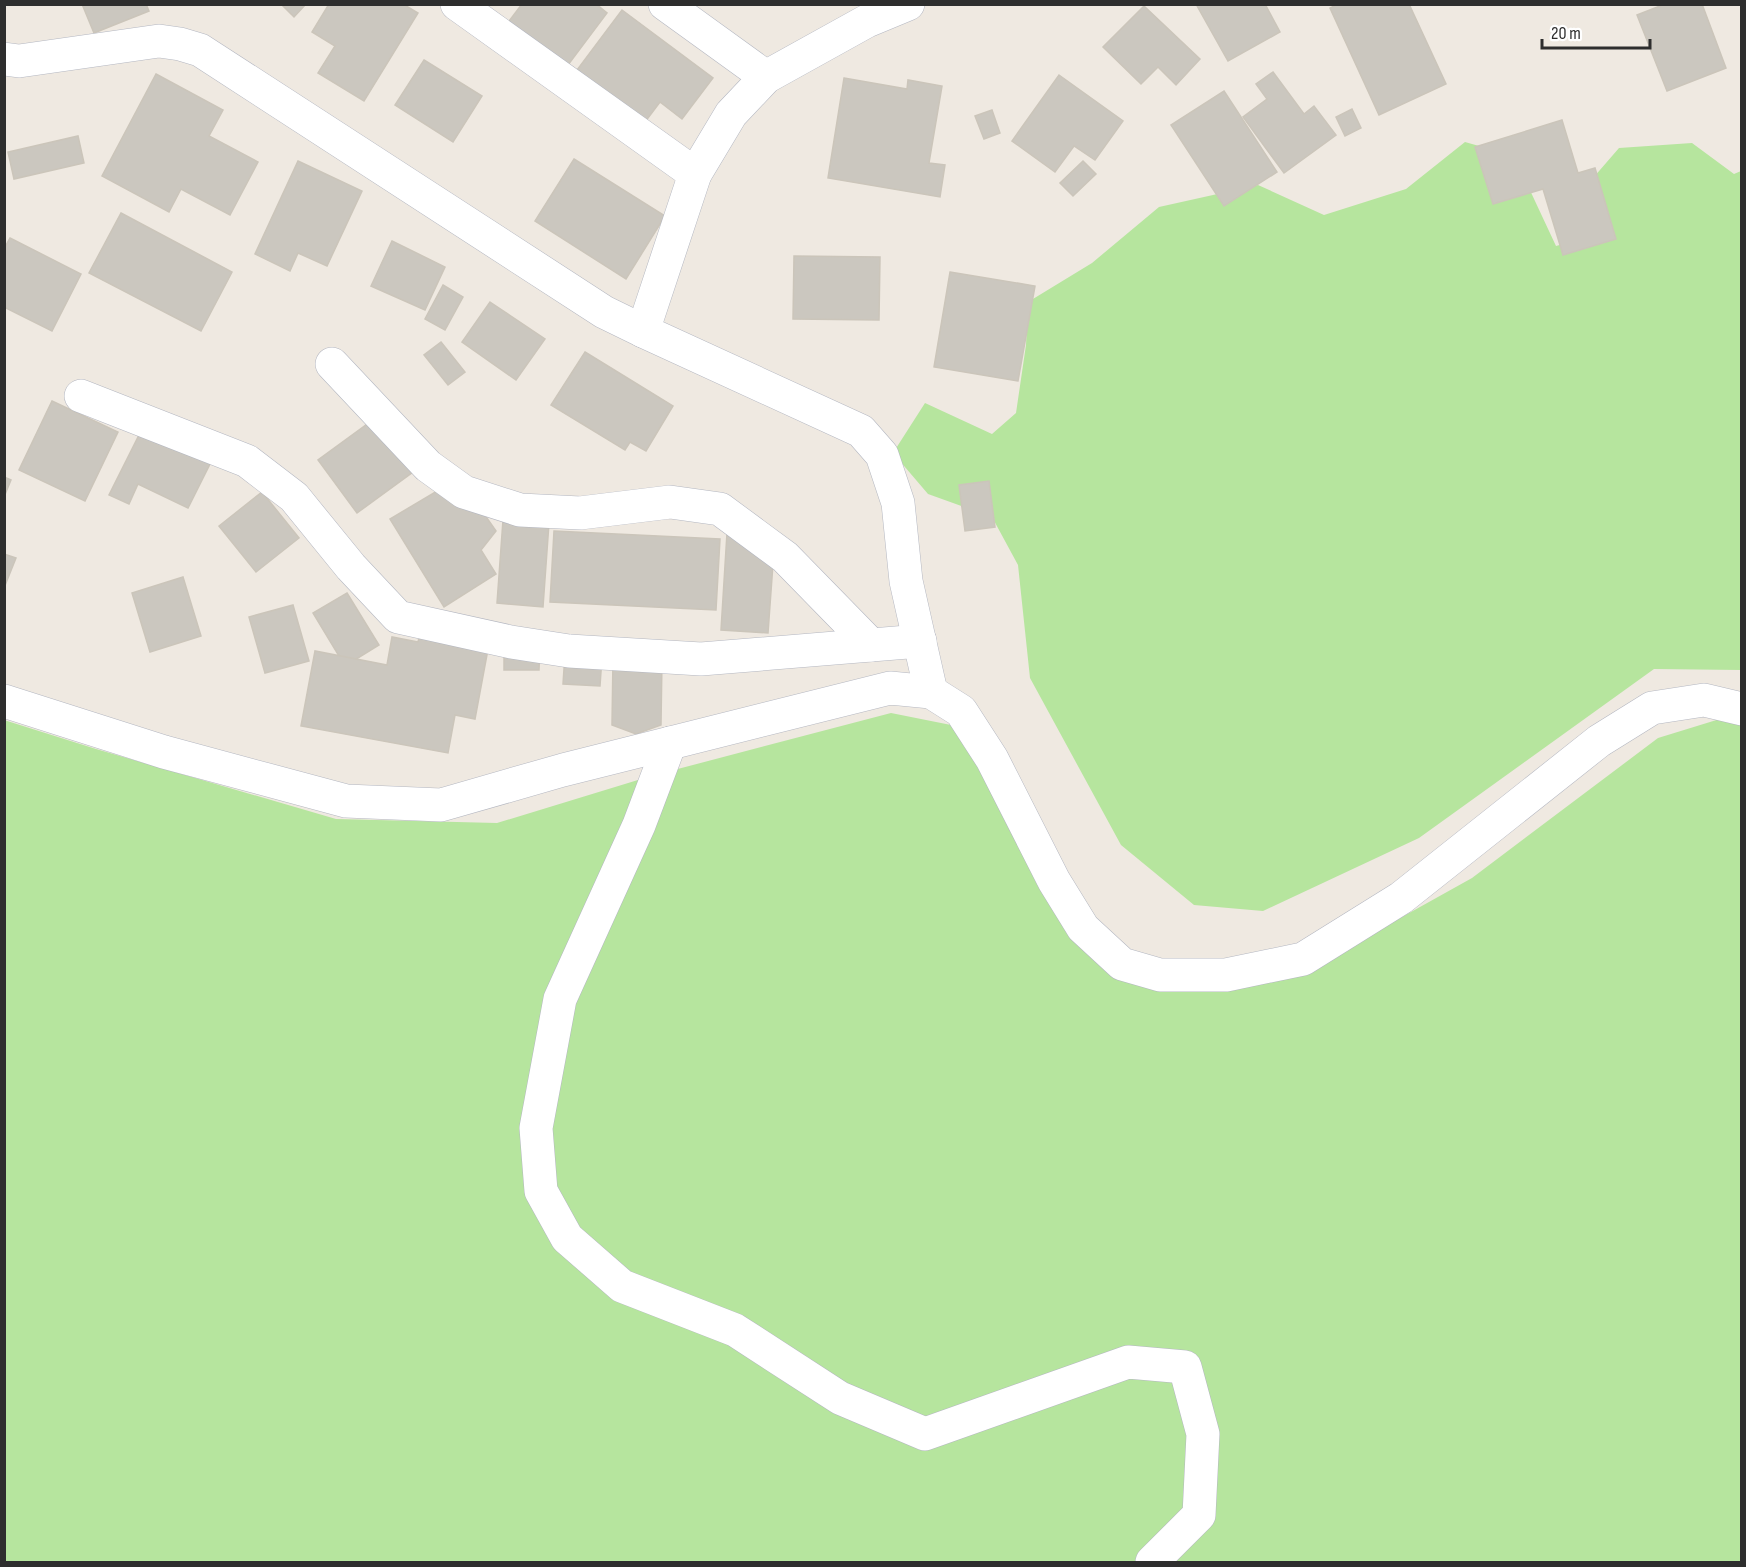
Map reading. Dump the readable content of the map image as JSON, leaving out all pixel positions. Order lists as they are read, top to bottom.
{
  "scale_bar": "20 m"
}
